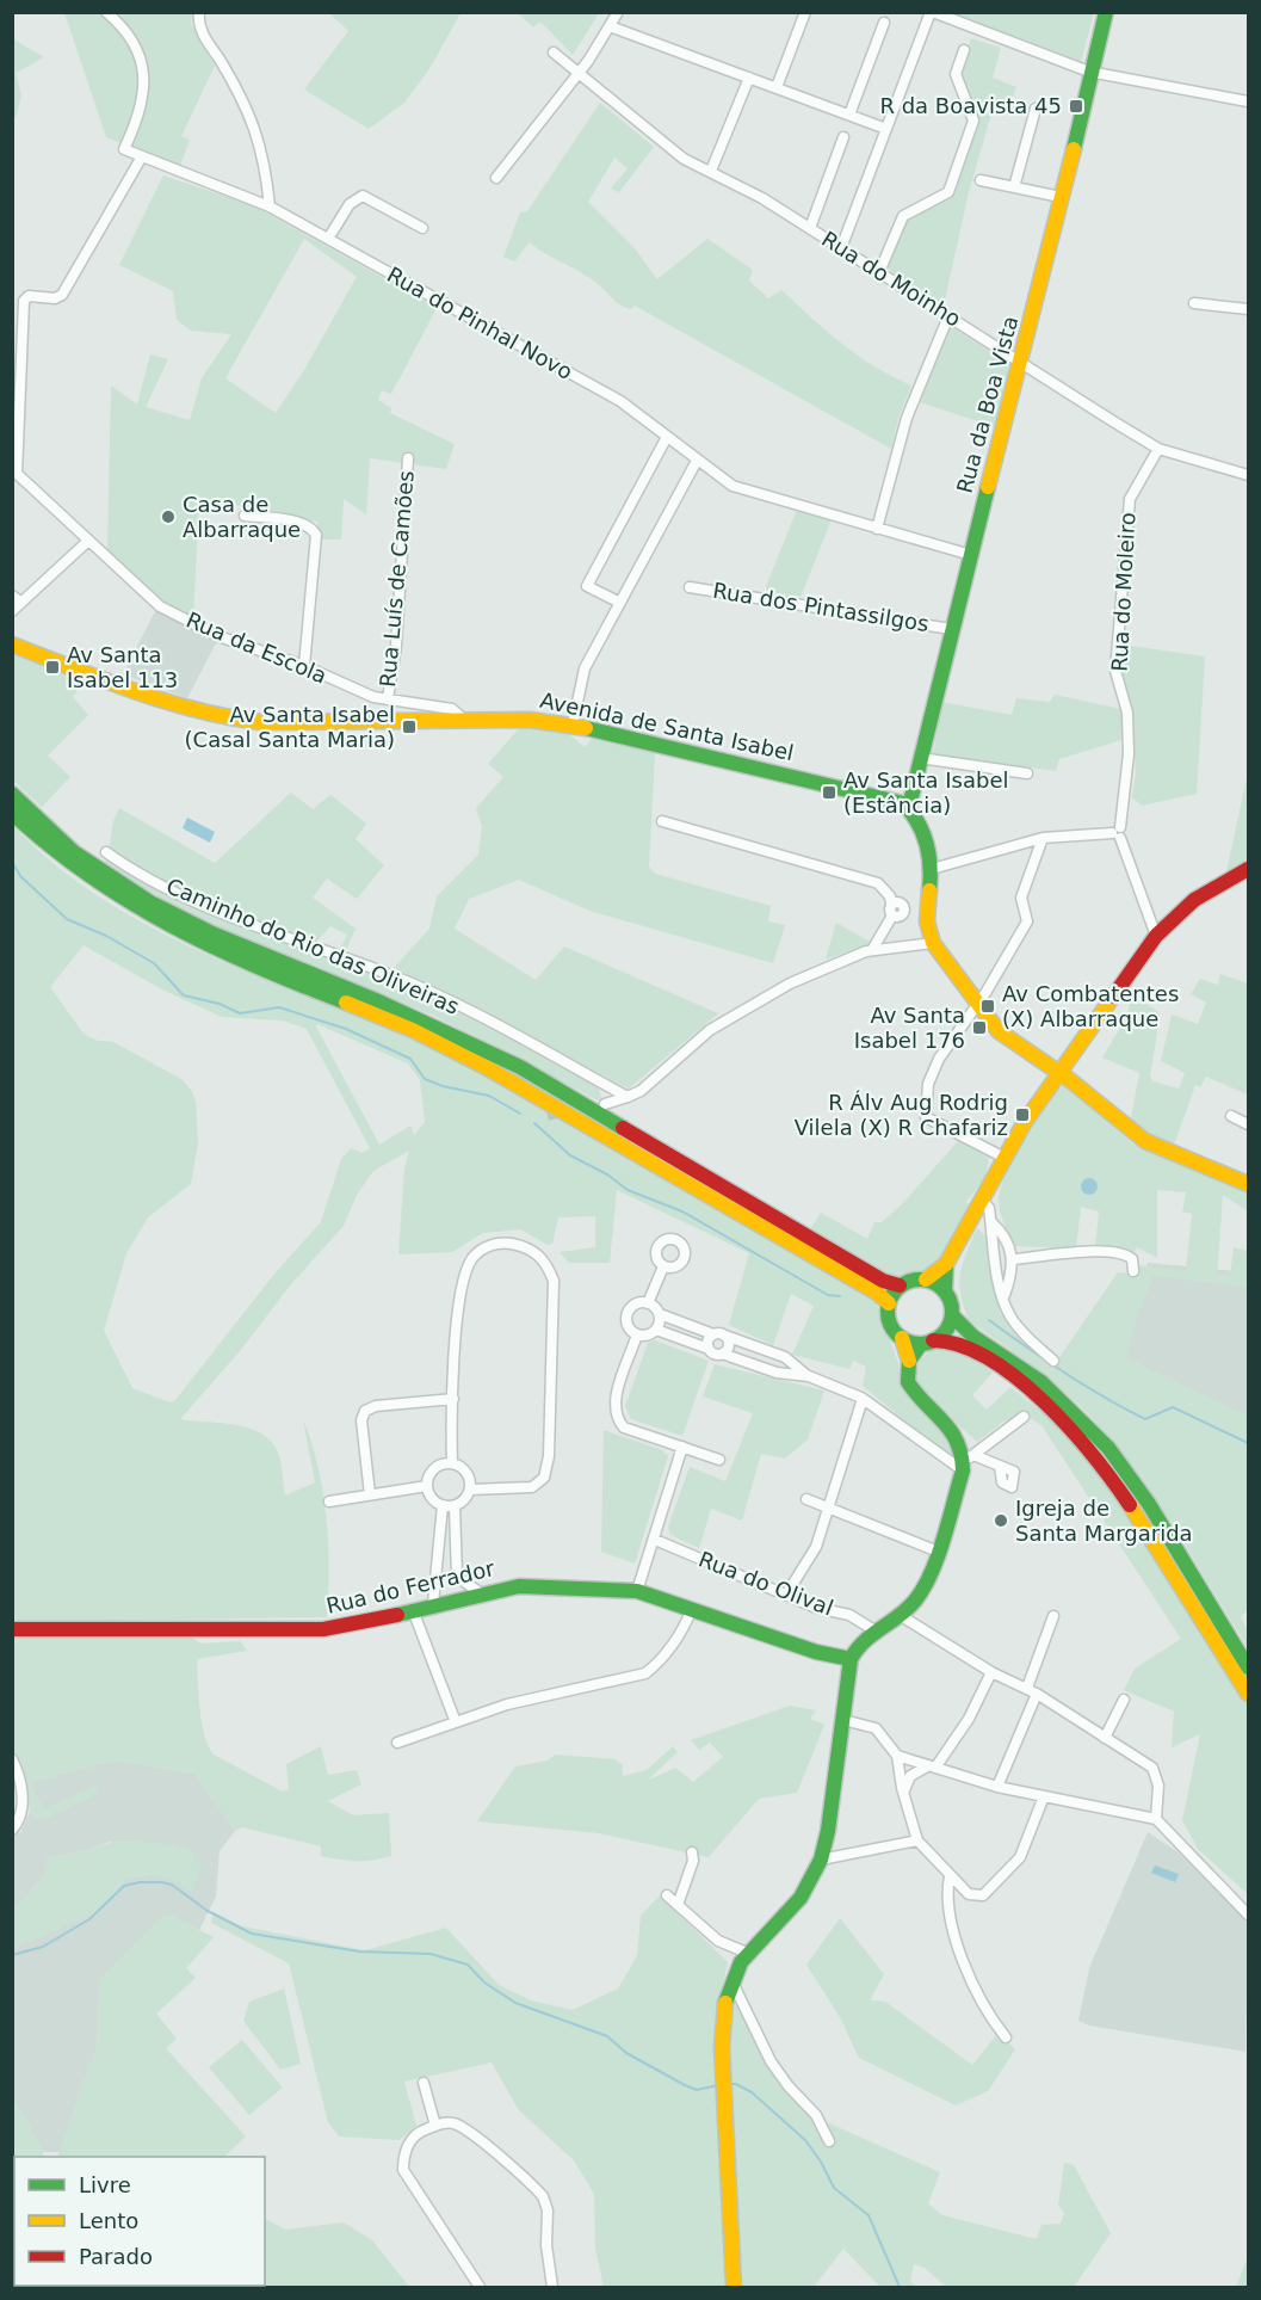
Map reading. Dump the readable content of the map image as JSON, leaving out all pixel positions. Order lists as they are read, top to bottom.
{
  "streets": {
    "main road": ["Rua da Boa Vista", "Avenida de Santa Isabel", "Rua do Ferrador"],
    "street": [
      "Rua do Moinho",
      "Rua do Pinhal Novo",
      "Rua Luís de Camões",
      "Rua do Moleiro",
      "Rua dos Pintassilgos",
      "Rua da Escola",
      "Caminho do Rio das Oliveiras",
      "Rua do Olival"
    ]
  },
  "crossings": [
    ["Rua do Moinho", "Rua da Boa Vista"],
    ["Rua do Moinho", "Rua do Moleiro"],
    ["Rua do Pinhal Novo", "Rua da Boa Vista"],
    ["Rua da Boa Vista", "Rua dos Pintassilgos"],
    ["Rua da Boa Vista", "Avenida de Santa Isabel"],
    ["Rua Luís de Camões", "Rua da Escola"],
    ["Rua da Escola", "Avenida de Santa Isabel"]
  ],
  "places": {
    "transit": [
      "R da Boavista 45",
      "Av Santa Isabel 113",
      "Av Santa Isabel (Casal Santa Maria)",
      "Av Santa Isabel (Estância)",
      "Av Combatentes (X) Albarraque",
      "Av Santa Isabel 176",
      "R Álv Aug Rodrig Vilela (X) R Chafariz"
    ],
    "other": ["Casa de Albarraque", "Igreja de Santa Margarida"]
  },
  "legend": ["Livre", "Lento", "Parado"]
}
